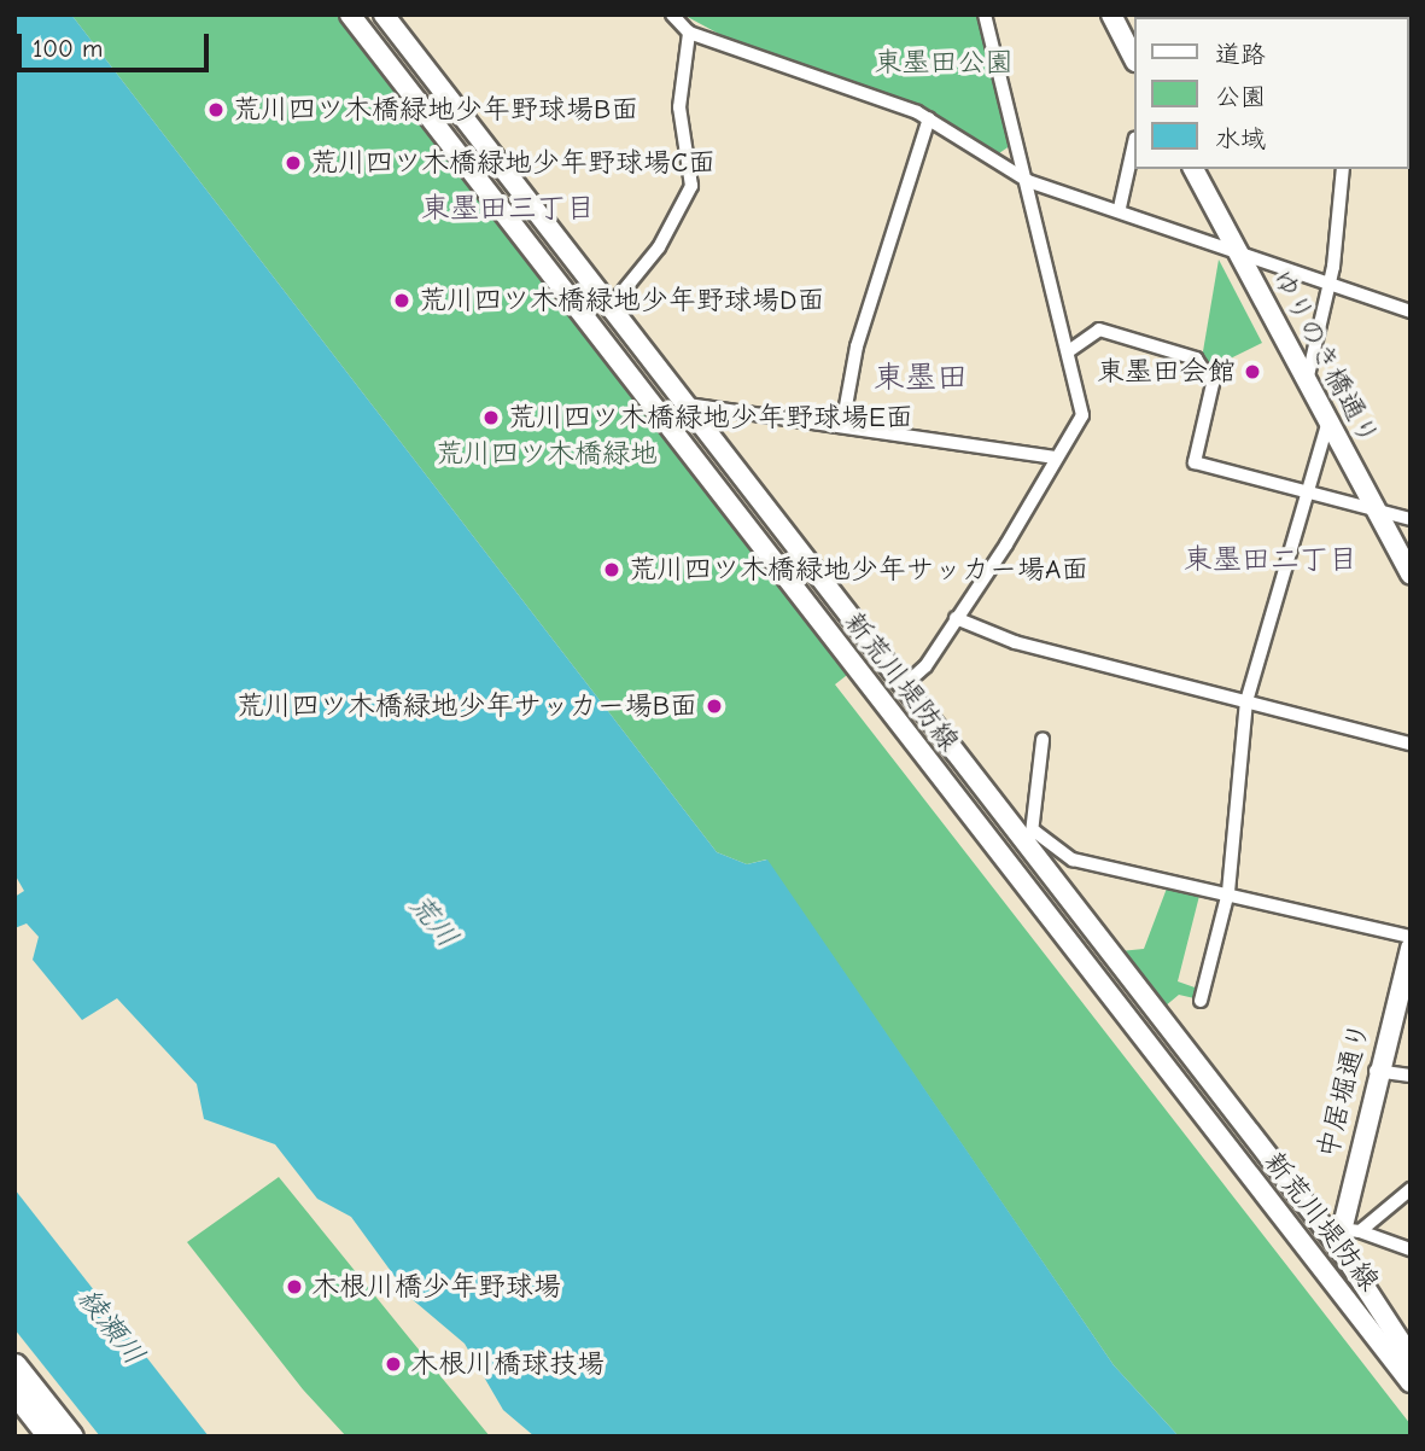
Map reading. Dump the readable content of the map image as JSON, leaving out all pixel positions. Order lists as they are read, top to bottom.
{
  "streets": {
    "main road": ["ゆりのき橋通り", "新荒川堤防線", "中居堀通り"]
  },
  "crossings": [
    ["新荒川堤防線", "中居堀通り"]
  ],
  "districts": ["東墨田三丁目", "東墨田", "東墨田二丁目"],
  "water": ["荒川", "綾瀬川"],
  "parks": ["東墨田公園", "荒川四ツ木橋緑地"],
  "places": [
    "荒川四ツ木橋緑地少年野球場B面",
    "荒川四ツ木橋緑地少年野球場C面",
    "荒川四ツ木橋緑地少年野球場D面",
    "東墨田会館",
    "荒川四ツ木橋緑地少年野球場E面",
    "荒川四ツ木橋緑地少年サッカー場A面",
    "荒川四ツ木橋緑地少年サッカー場B面",
    "木根川橋少年野球場",
    "木根川橋球技場"
  ],
  "legend": ["道路", "公園", "水域"],
  "scale_bar": "100 m"
}
